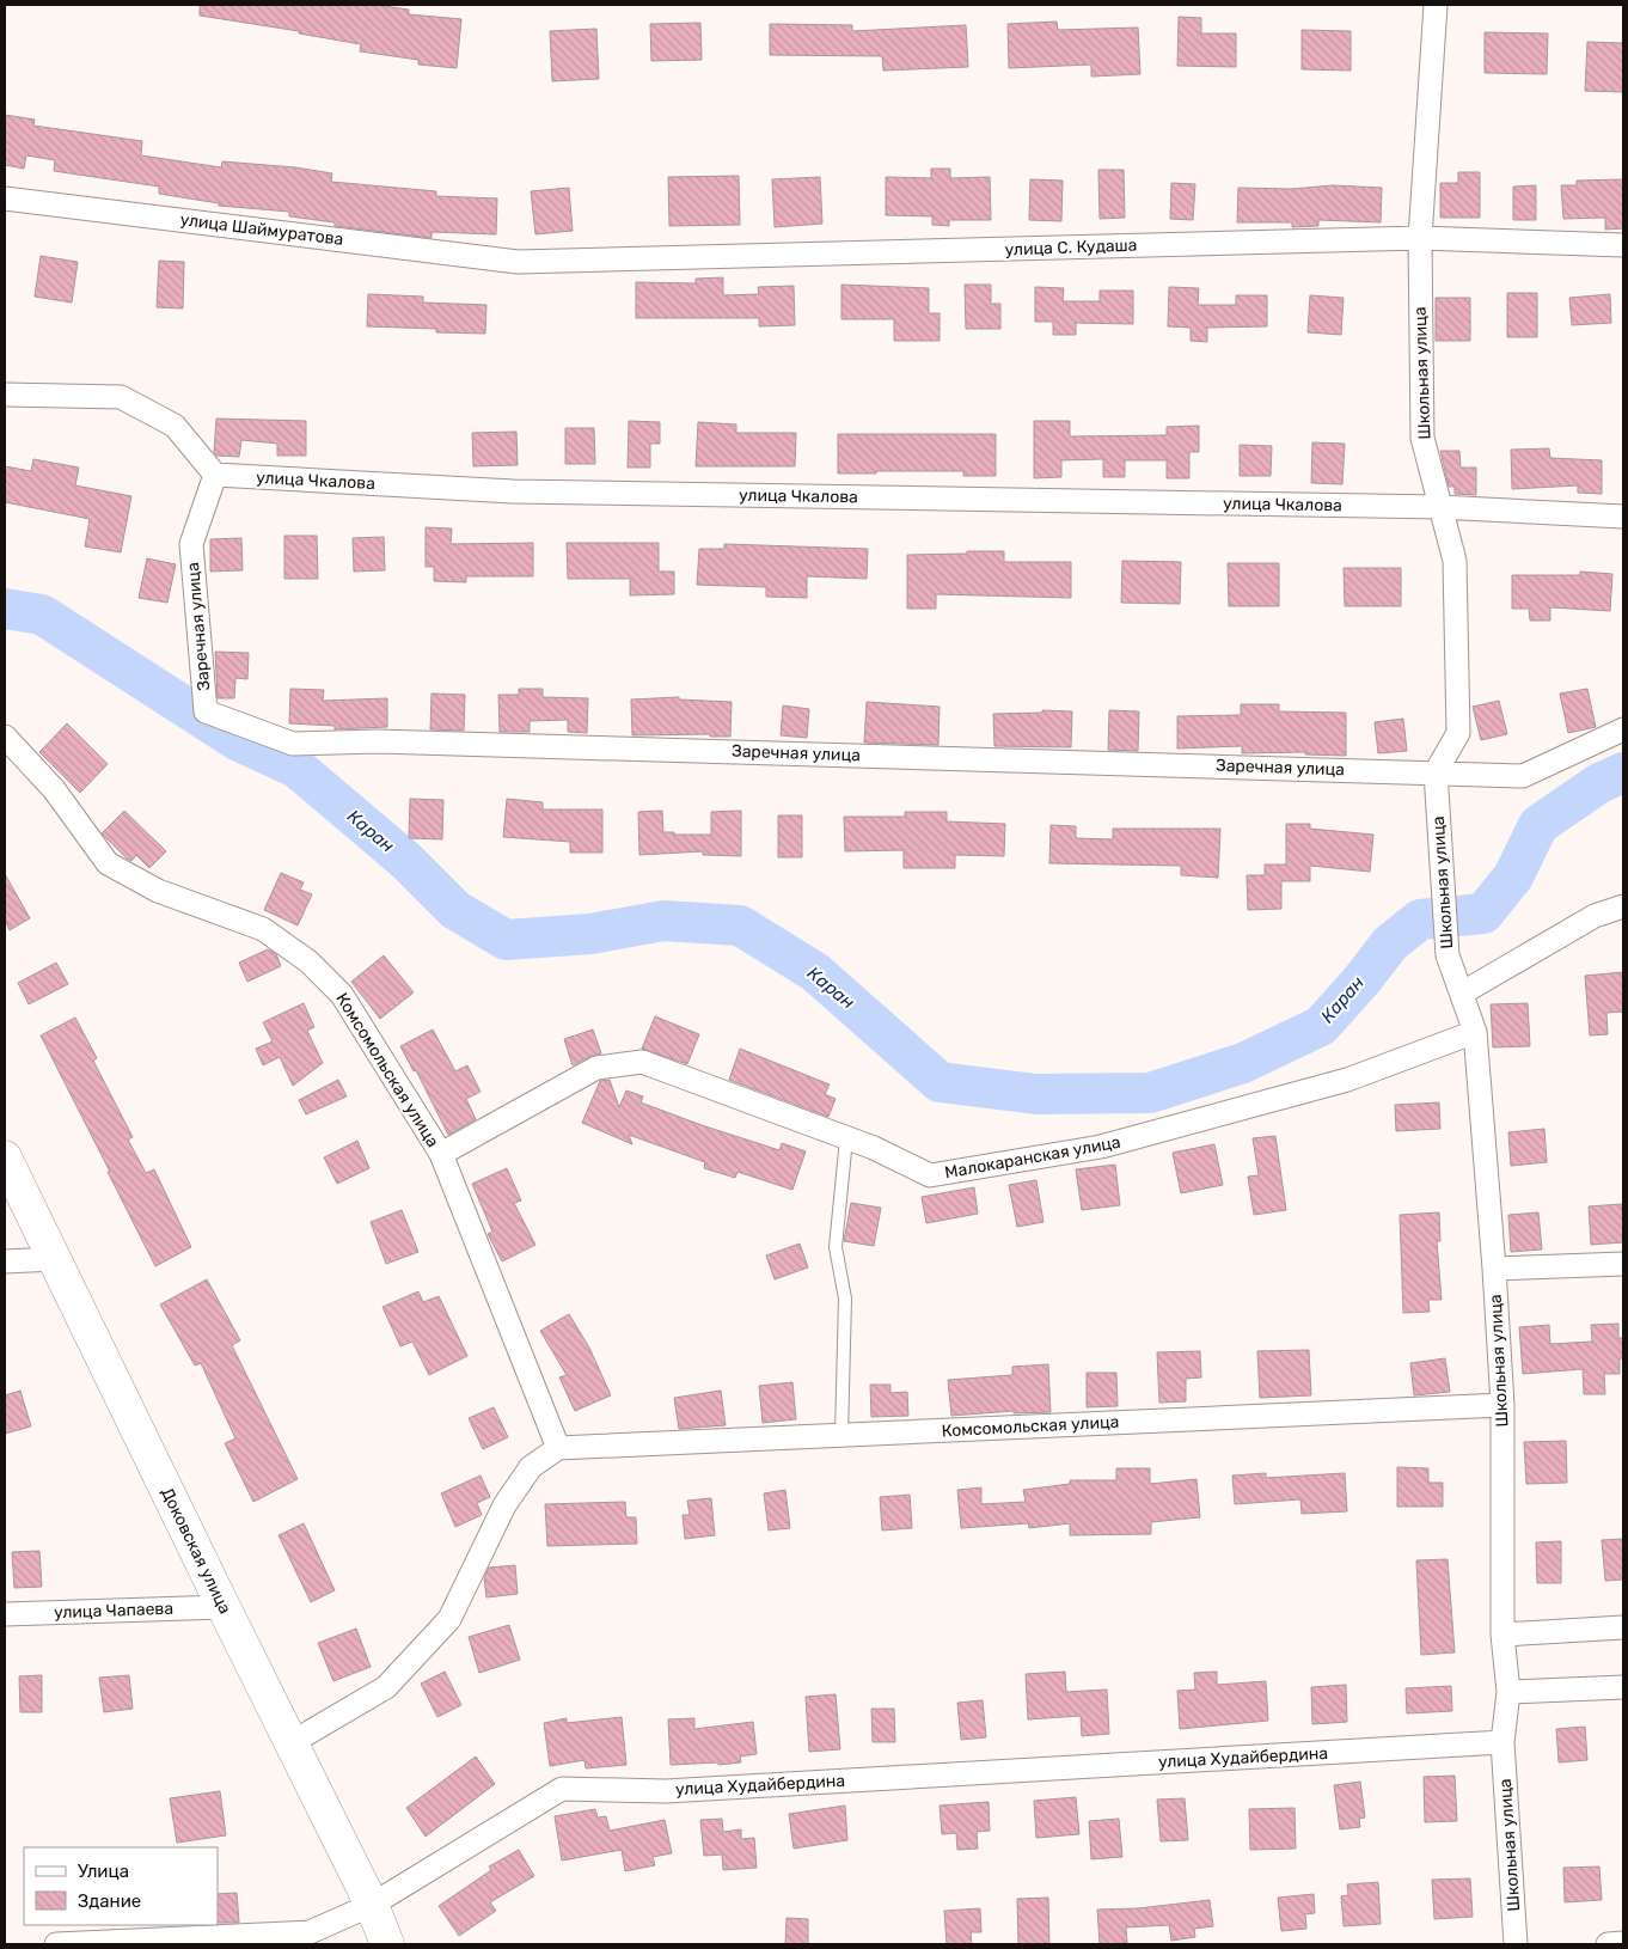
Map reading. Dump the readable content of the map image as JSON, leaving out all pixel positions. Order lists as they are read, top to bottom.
{
  "streets": {
    "main road": ["Доковская улица"],
    "street": [
      "улица Шаймуратова",
      "улица С. Кудаша",
      "Школьная улица",
      "улица Чкалова",
      "Заречная улица",
      "Комсомольская улица",
      "Малокаранская улица",
      "улица Чапаева",
      "улица Худайбердина"
    ]
  },
  "crossings": [
    ["улица Шаймуратова", "улица С. Кудаша"],
    ["улица С. Кудаша", "Школьная улица"],
    ["Школьная улица", "улица Чкалова"],
    ["Школьная улица", "Заречная улица"],
    ["Школьная улица", "Комсомольская улица"],
    ["Школьная улица", "Малокаранская улица"],
    ["Школьная улица", "улица Худайбердина"],
    ["улица Чкалова", "Заречная улица"],
    ["Комсомольская улица", "Малокаранская улица"],
    ["Доковская улица", "улица Чапаева"],
    ["Доковская улица", "улица Худайбердина"]
  ],
  "water": ["Каран"],
  "legend": ["Улица", "Здание"]
}
